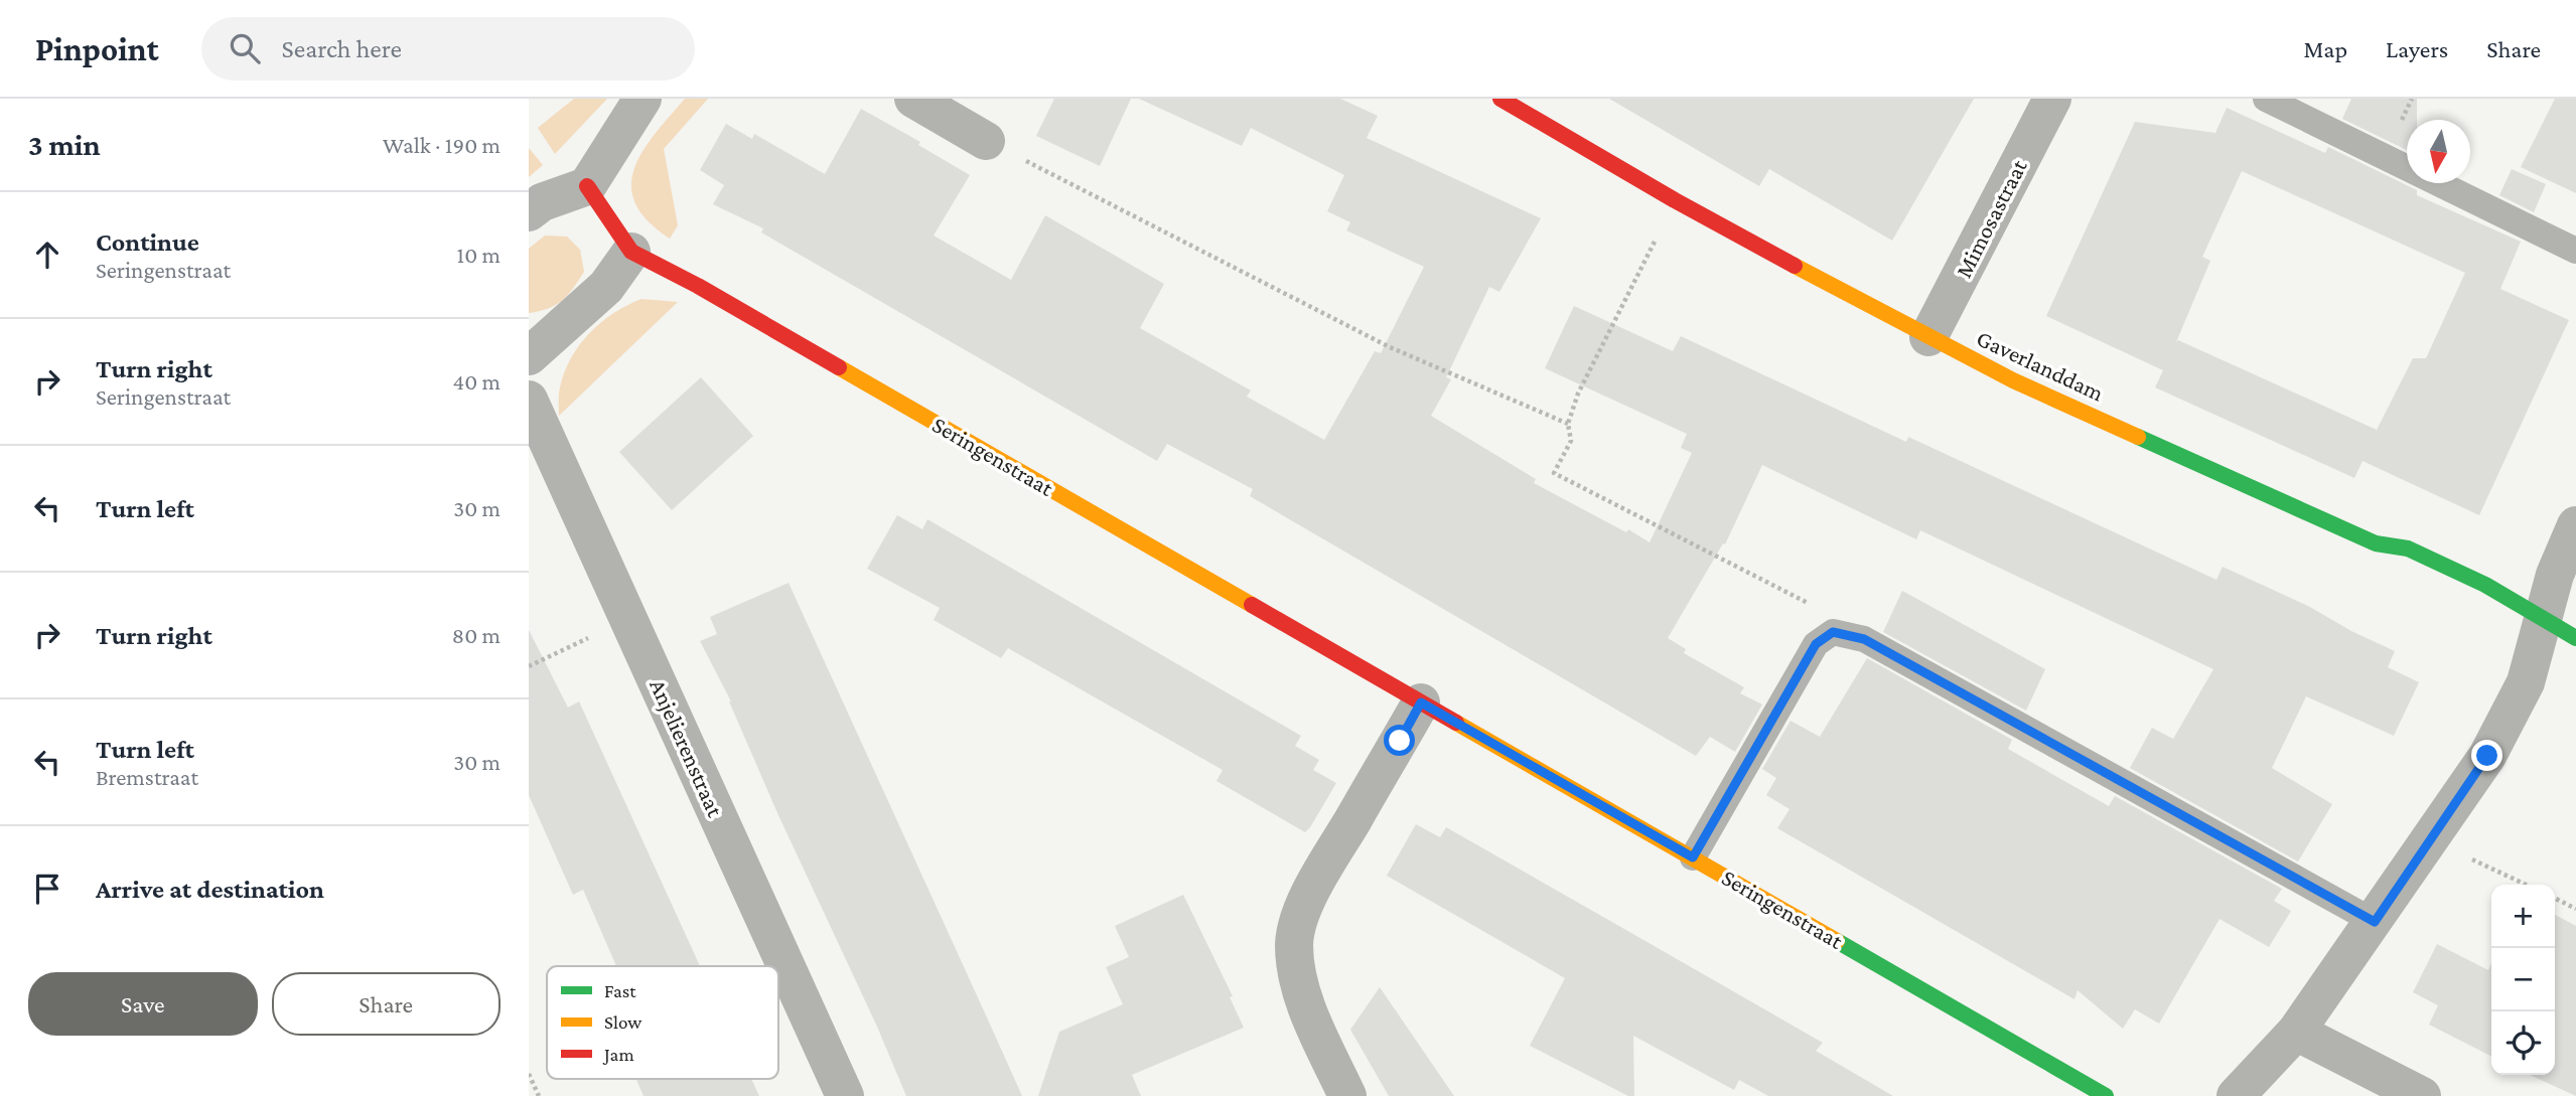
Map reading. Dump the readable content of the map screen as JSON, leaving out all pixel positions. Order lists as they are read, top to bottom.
{
  "streets": {
    "street": [
      "Mimosastraat",
      "Gaverlanddam",
      "Seringenstraat",
      "Anjelierenstraat"
    ]
  },
  "crossings": [
    ["Mimosastraat", "Gaverlanddam"]
  ],
  "legend": ["Fast", "Slow", "Jam"],
  "north": "bottom",
  "page": {
    "header": "Pinpoint",
    "search": "Search here",
    "nav": ["Map", "Layers", "Share"],
    "heading": ["3 min", "Walk · 190 m"],
    "list": [
      ["Continue", "Seringenstraat", "10 m"],
      ["Turn right", "Seringenstraat", "40 m"],
      ["Turn left", "30 m"],
      ["Turn right", "80 m"],
      ["Turn left", "Bremstraat", "30 m"],
      "Arrive at destination"
    ],
    "map_buttons": ["+", "−"],
    "buttons": ["Save", "Share"]
  }
}
